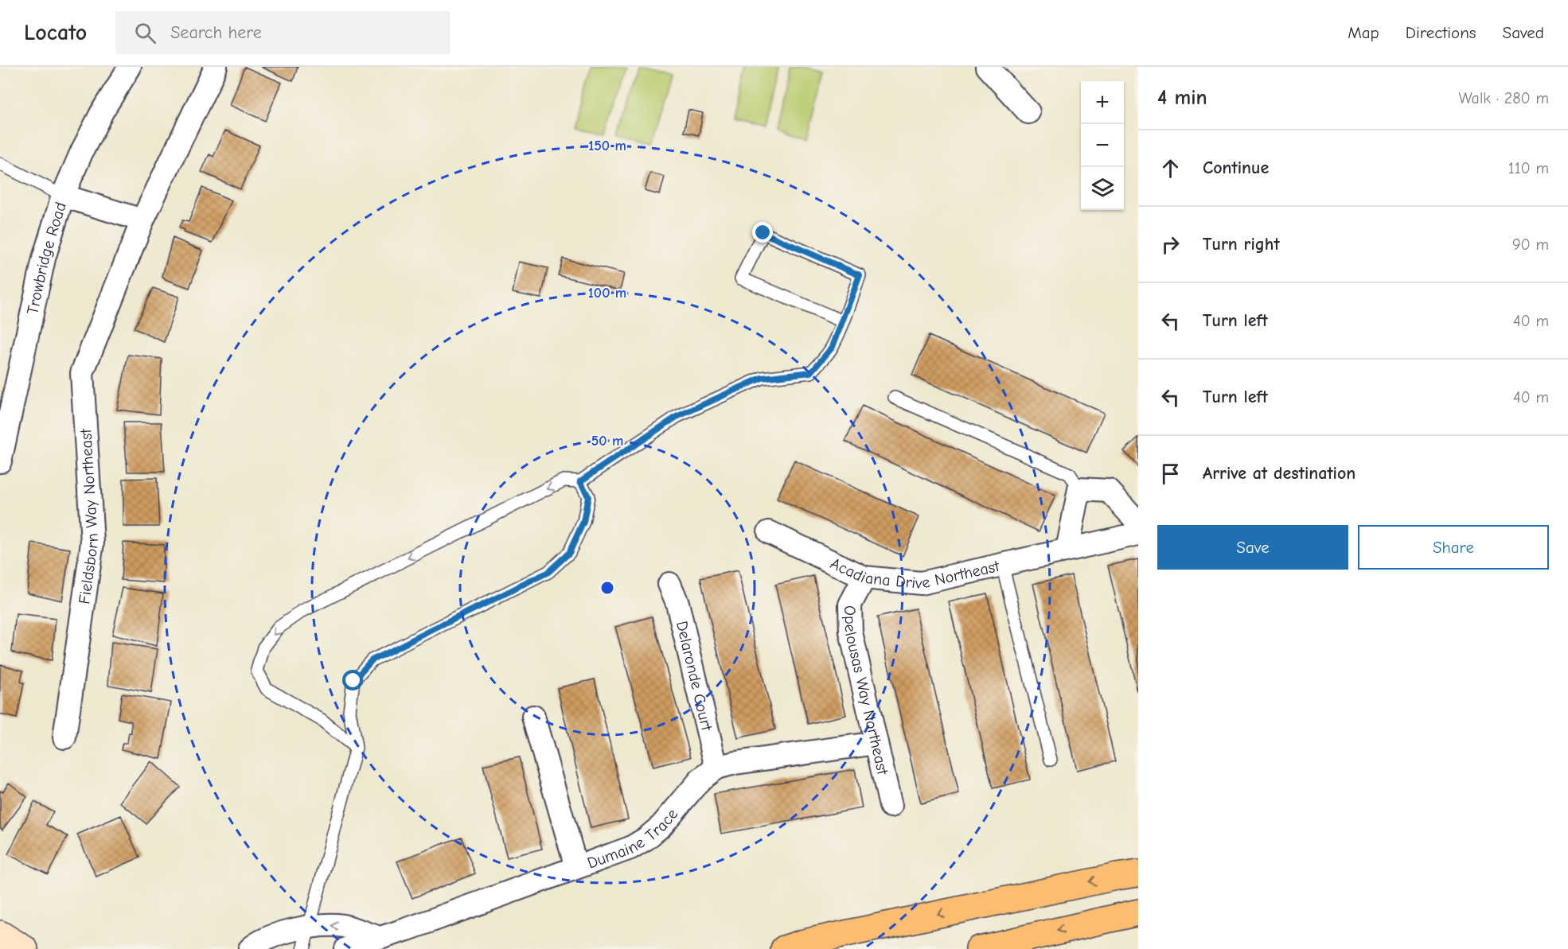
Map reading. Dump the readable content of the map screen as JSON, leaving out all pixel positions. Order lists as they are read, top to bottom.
{
  "streets": {
    "street": [
      "Trowbridge Road",
      "Fieldsborn Way Northeast",
      "Acadiana Drive Northeast",
      "Delaronde Court",
      "Opelousas Way Northeast",
      "Dumaine Trace"
    ]
  },
  "crossings": [
    ["Acadiana Drive Northeast", "Opelousas Way Northeast"],
    ["Delaronde Court", "Dumaine Trace"],
    ["Opelousas Way Northeast", "Dumaine Trace"]
  ],
  "page": {
    "header": "Locato",
    "search": "Search here",
    "nav": ["Map", "Directions", "Saved"],
    "heading": ["4 min", "Walk · 280 m"],
    "map_buttons": ["+", "−"],
    "list": [
      ["Continue", "110 m"],
      ["Turn right", "90 m"],
      ["Turn left", "40 m"],
      ["Turn left", "40 m"],
      "Arrive at destination"
    ],
    "buttons": ["Save", "Share"]
  },
  "rings": ["150 m", "100 m", "50 m"]
}
